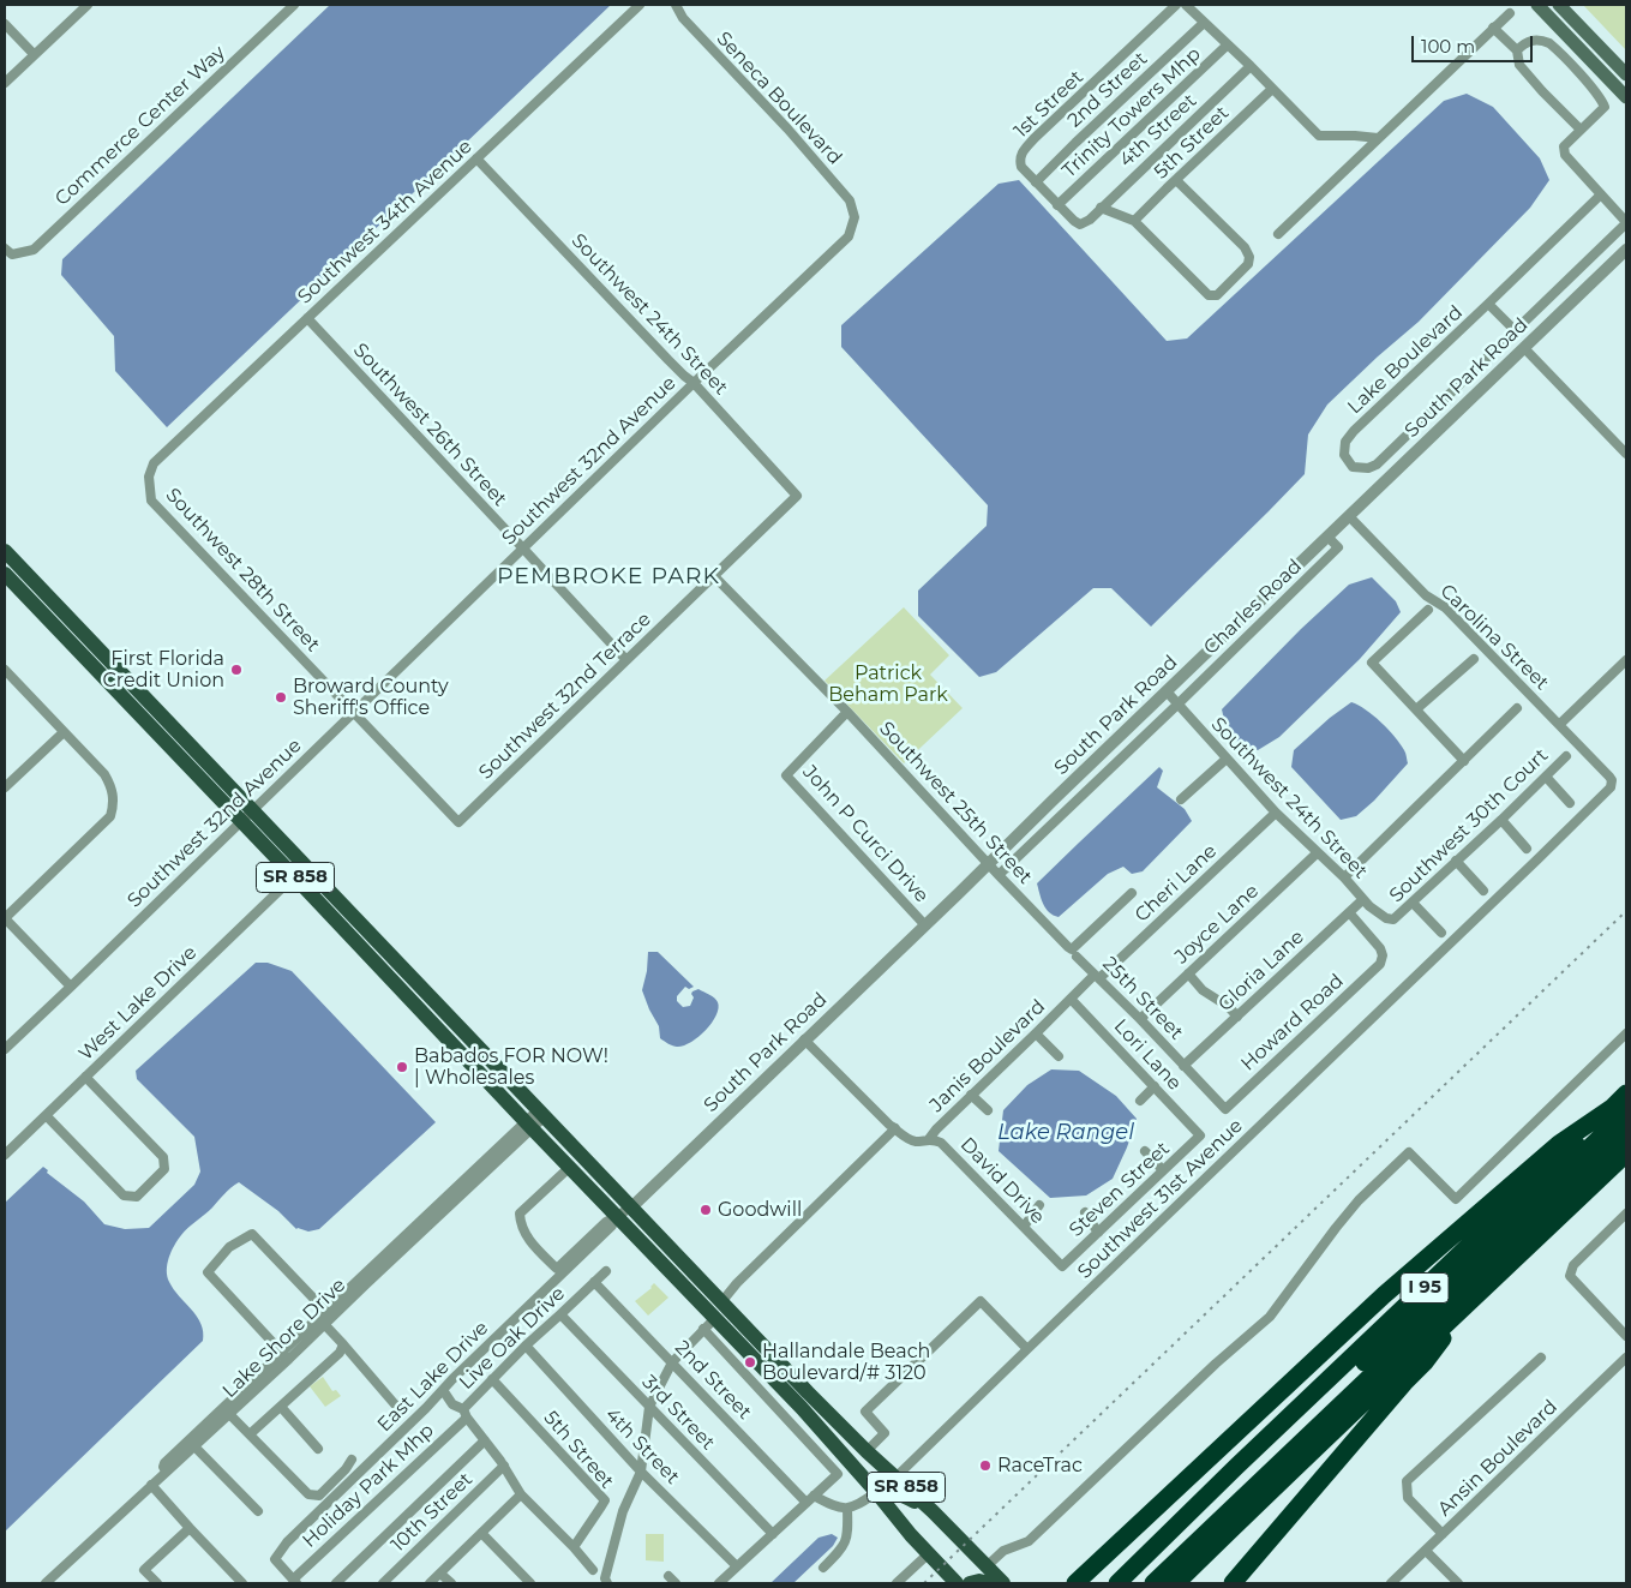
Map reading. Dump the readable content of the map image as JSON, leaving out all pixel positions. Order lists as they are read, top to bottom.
{
  "streets": {
    "highway": ["I 95"],
    "main road": ["SR 858"],
    "street": [
      "2nd Street",
      "Seneca Boulevard",
      "1st Street",
      "Trinity Towers Mhp",
      "Commerce Center Way",
      "4th Street",
      "5th Street",
      "Southwest 34th Avenue",
      "Southwest 24th Street",
      "Lake Boulevard",
      "South Park Road",
      "Southwest 26th Street",
      "Southwest 32nd Avenue",
      "Southwest 28th Street",
      "Charles Road",
      "Carolina Street",
      "Southwest 32nd Terrace",
      "Southwest 25th Street",
      "Southwest 30th Court",
      "John P Curci Drive",
      "Cheri Lane",
      "Joyce Lane",
      "Gloria Lane",
      "25th Street",
      "West Lake Drive",
      "Howard Road",
      "Lori Lane",
      "Janis Boulevard",
      "David Drive",
      "Steven Street",
      "Southwest 31st Avenue",
      "Lake Shore Drive",
      "Live Oak Drive",
      "East Lake Drive",
      "3rd Street",
      "Ansin Boulevard",
      "Holiday Park Mhp",
      "10th Street"
    ]
  },
  "crossings": [
    ["2nd Street", "1st Street"],
    ["2nd Street", "Live Oak Drive"],
    ["Seneca Boulevard", "Southwest 32nd Avenue"],
    ["1st Street", "Trinity Towers Mhp"],
    ["1st Street", "4th Street"],
    ["4th Street", "Live Oak Drive"],
    ["5th Street", "Live Oak Drive"],
    ["Southwest 34th Avenue", "Southwest 24th Street"],
    ["Southwest 34th Avenue", "Southwest 26th Street"],
    ["Southwest 34th Avenue", "Southwest 28th Street"],
    ["Southwest 24th Street", "South Park Road"],
    ["Southwest 24th Street", "Southwest 32nd Avenue"],
    ["Southwest 24th Street", "Charles Road"],
    ["Southwest 24th Street", "Southwest 32nd Terrace"],
    ["Southwest 24th Street", "Southwest 30th Court"],
    ["Southwest 24th Street", "Cheri Lane"],
    ["Southwest 24th Street", "Joyce Lane"],
    ["Southwest 24th Street", "Gloria Lane"],
    ["South Park Road", "Charles Road"],
    ["South Park Road", "Carolina Street"],
    ["South Park Road", "Southwest 25th Street"],
    ["South Park Road", "John P Curci Drive"],
    ["South Park Road", "SR 858"],
    ["South Park Road", "David Drive"],
    ["Southwest 26th Street", "Southwest 32nd Avenue"],
    ["Southwest 26th Street", "Southwest 32nd Terrace"],
    ["Southwest 32nd Avenue", "Southwest 28th Street"],
    ["Southwest 32nd Avenue", "SR 858"],
    ["Southwest 28th Street", "Southwest 32nd Terrace"],
    ["Charles Road", "Southwest 25th Street"],
    ["Carolina Street", "Southwest 31st Avenue"],
    ["Southwest 32nd Terrace", "Southwest 25th Street"],
    ["Southwest 25th Street", "John P Curci Drive"],
    ["Southwest 25th Street", "25th Street"],
    ["SR 858", "West Lake Drive"],
    ["SR 858", "Southwest 31st Avenue"],
    ["SR 858", "Lake Shore Drive"],
    ["SR 858", "East Lake Drive"],
    ["Cheri Lane", "25th Street"],
    ["Cheri Lane", "Lori Lane"],
    ["Cheri Lane", "Janis Boulevard"],
    ["Joyce Lane", "25th Street"],
    ["Gloria Lane", "25th Street"],
    ["Gloria Lane", "Howard Road"],
    ["25th Street", "Howard Road"],
    ["Lori Lane", "Janis Boulevard"],
    ["Lori Lane", "Steven Street"],
    ["Janis Boulevard", "David Drive"],
    ["David Drive", "Steven Street"],
    ["Live Oak Drive", "3rd Street"],
    ["Live Oak Drive", "Holiday Park Mhp"],
    ["Live Oak Drive", "10th Street"],
    ["East Lake Drive", "Holiday Park Mhp"]
  ],
  "districts": ["PEMBROKE PARK"],
  "water": ["Lake Rangel"],
  "parks": ["Patrick Beham Park"],
  "places": [
    "First Florida Credit Union",
    "Broward County Sheriff's Office",
    "Babados FOR NOW! | Wholesales",
    "Goodwill",
    "Hallandale Beach Boulevard/# 3120",
    "RaceTrac"
  ],
  "scale_bar": "100 m"
}
